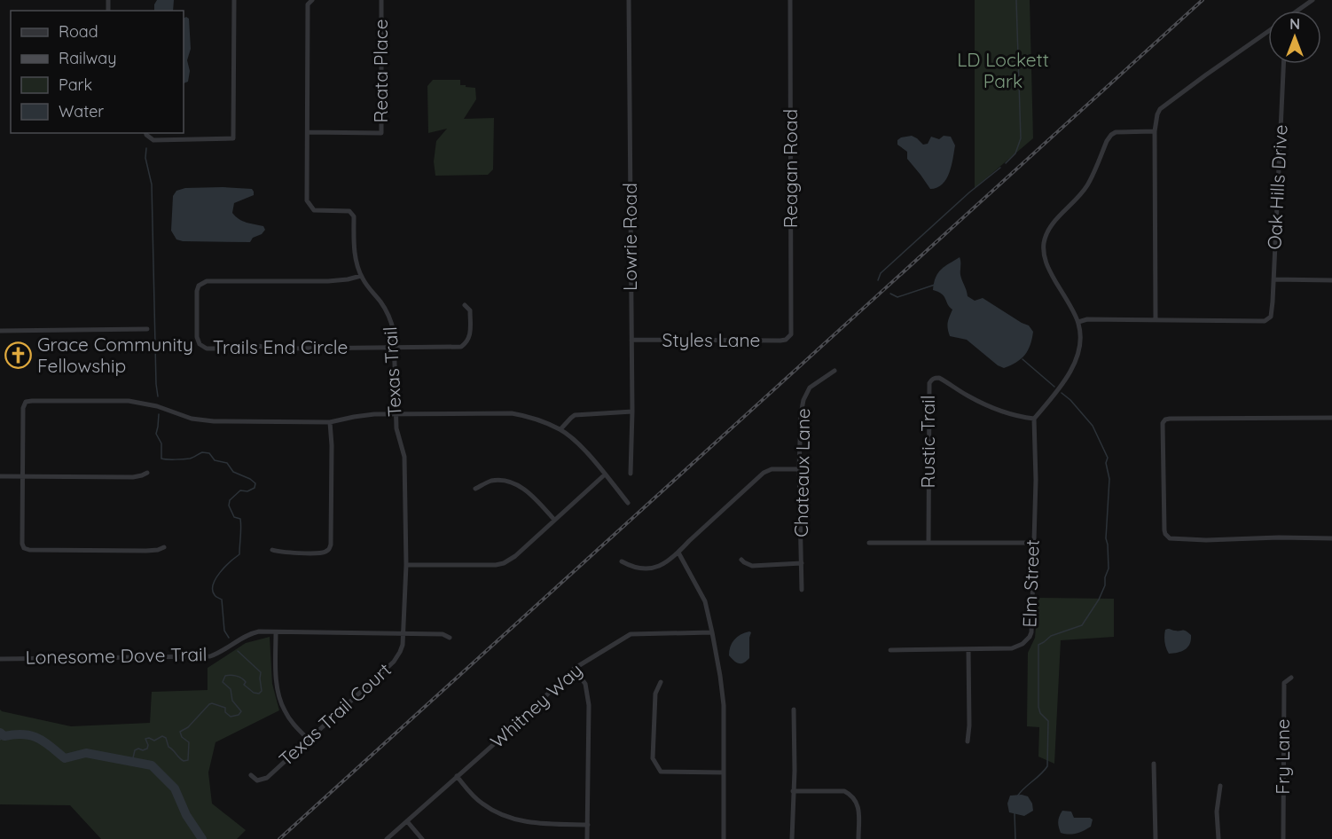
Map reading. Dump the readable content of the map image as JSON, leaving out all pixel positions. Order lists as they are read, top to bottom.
{
  "streets": {
    "street": [
      "Reata Place",
      "Reagan Road",
      "Oak Hills Drive",
      "Lowrie Road",
      "Styles Lane",
      "Trails End Circle",
      "Texas Trail",
      "Rustic Trail",
      "Chateaux Lane",
      "Elm Street",
      "Lonesome Dove Trail",
      "Whitney Way",
      "Texas Trail Court",
      "Fry Lane"
    ]
  },
  "crossings": [
    ["Reata Place", "Texas Trail"],
    ["Reagan Road", "Styles Lane"],
    ["Lowrie Road", "Styles Lane"],
    ["Trails End Circle", "Texas Trail"],
    ["Texas Trail", "Lonesome Dove Trail"],
    ["Texas Trail", "Texas Trail Court"],
    ["Rustic Trail", "Elm Street"],
    ["Lonesome Dove Trail", "Texas Trail Court"]
  ],
  "parks": ["LD Lockett Park"],
  "places": {
    "church": ["Grace Community Fellowship"]
  },
  "legend": [
    "Road",
    "Railway",
    "Park",
    "Water"
  ],
  "north": "top"
}
